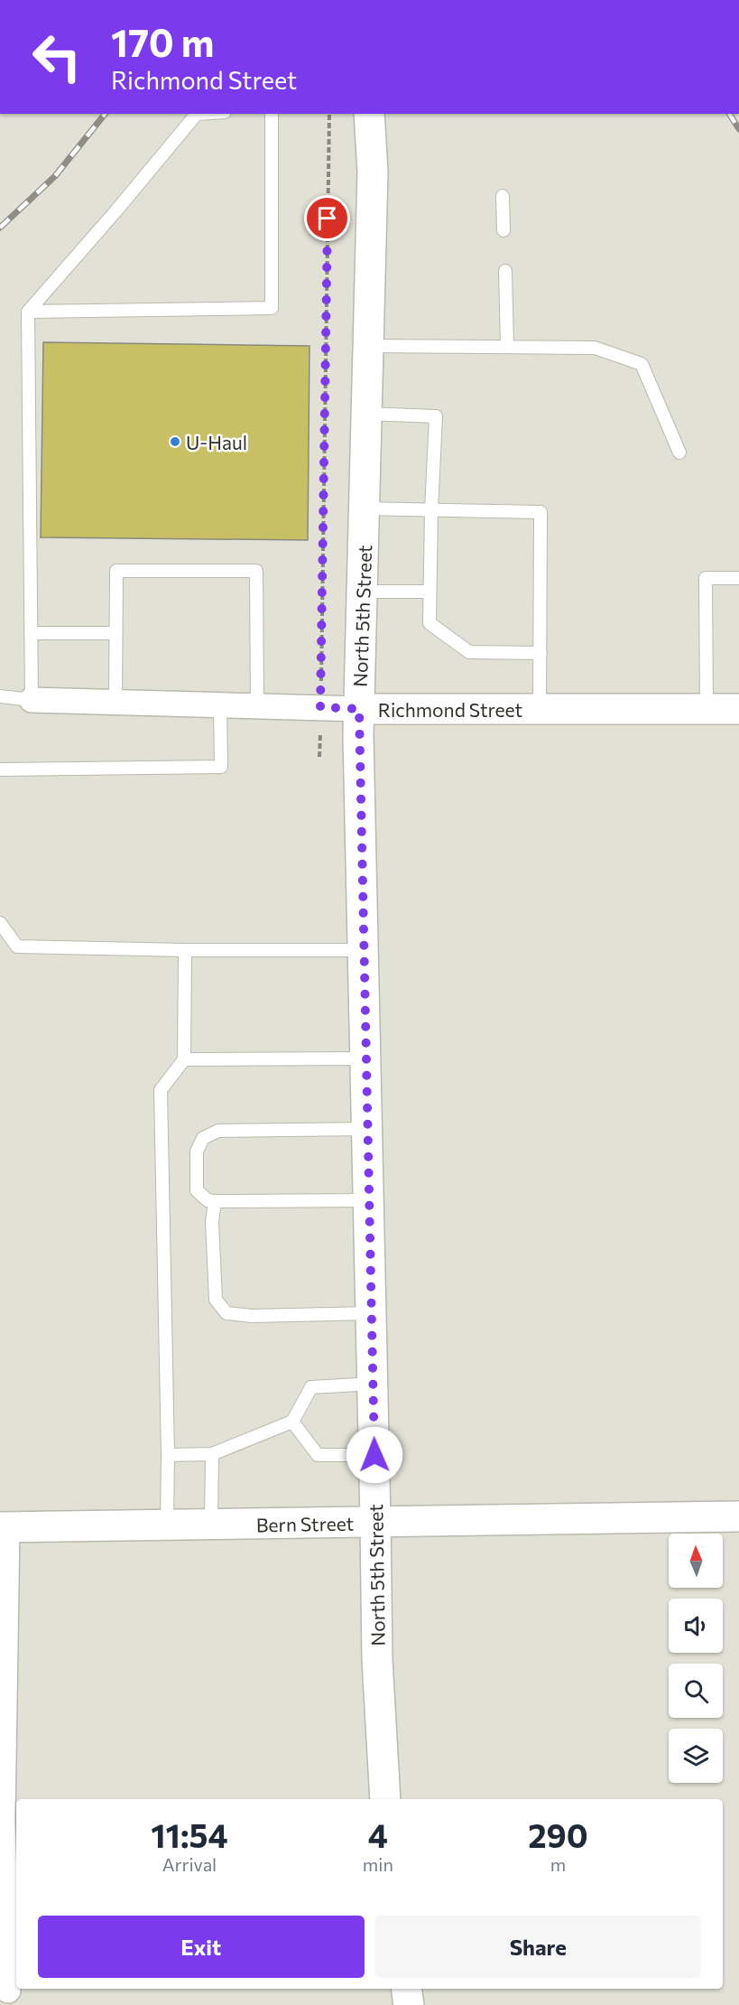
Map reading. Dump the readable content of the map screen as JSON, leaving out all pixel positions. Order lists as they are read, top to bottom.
{
  "streets": {
    "main road": ["North 5th Street", "Richmond Street", "Bern Street"]
  },
  "crossings": [
    ["North 5th Street", "Richmond Street"],
    ["North 5th Street", "Bern Street"]
  ],
  "places": ["U-Haul"],
  "north": "top",
  "page": {
    "turn": ["170 m", "Richmond Street"],
    "eta": [
      "11:54",
      "Arrival",
      "4",
      "min",
      "290",
      "m"
    ],
    "buttons": ["Exit", "Share"]
  }
}
